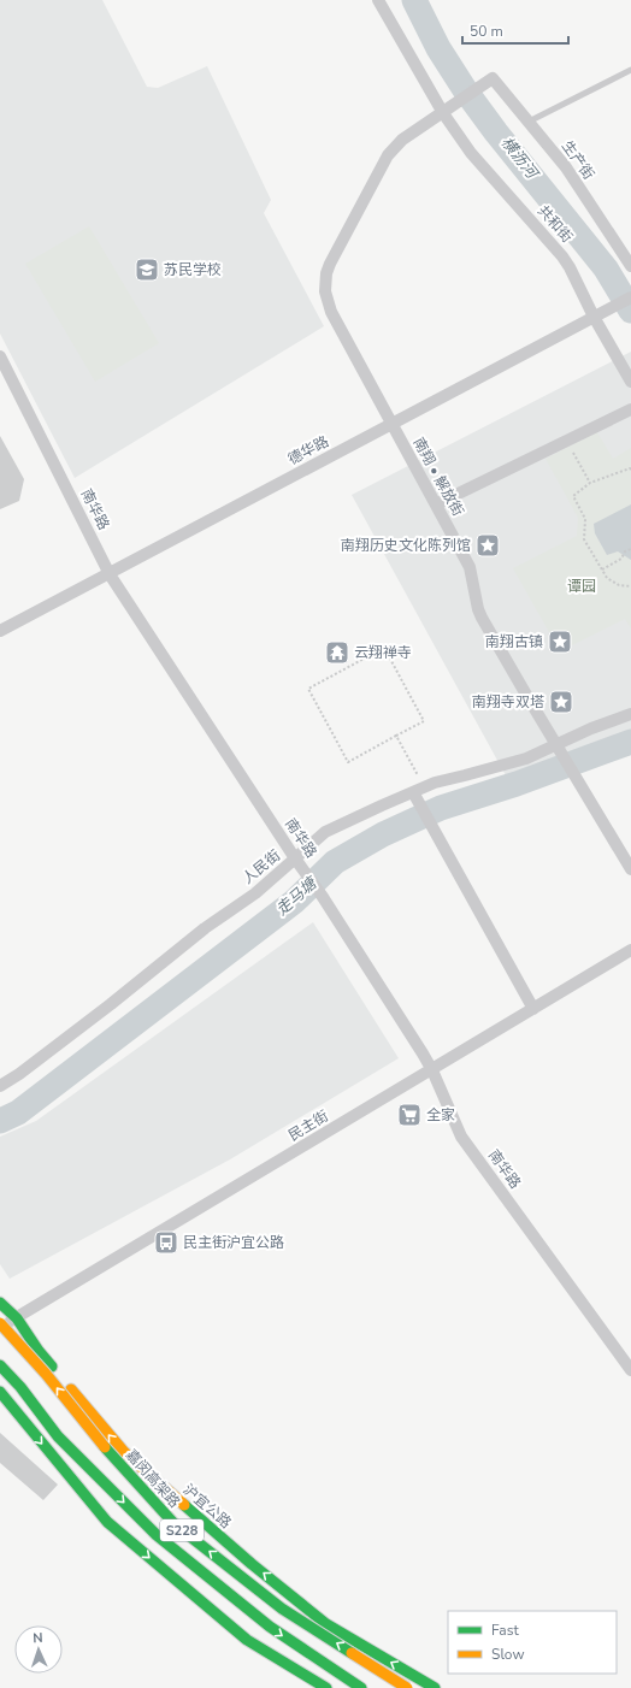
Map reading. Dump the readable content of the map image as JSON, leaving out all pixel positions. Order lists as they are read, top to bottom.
{
  "streets": {
    "main road": ["嘉闵高架路", "沪宜公路", "S228"],
    "street": [
      "生产街",
      "共和街",
      "德华路",
      "南翔 • 解放街",
      "南华路",
      "人民街",
      "民主街"
    ]
  },
  "crossings": [
    ["生产街", "南翔 • 解放街"],
    ["共和街", "德华路"],
    ["共和街", "南翔 • 解放街"],
    ["德华路", "南翔 • 解放街"],
    ["德华路", "南华路"],
    ["南翔 • 解放街", "人民街"],
    ["南华路", "人民街"],
    ["南华路", "民主街"],
    ["民主街", "沪宜公路"]
  ],
  "water": ["横沥河", "走马塘"],
  "parks": ["谭园"],
  "places": {
    "school or university": ["苏民学校"],
    "place": ["南翔历史文化陈列馆", "南翔古镇", "南翔寺双塔"],
    "temple": ["云翔禅寺"],
    "supermarket": ["全家"],
    "bus stop": ["民主街沪宜公路"]
  },
  "legend": ["Fast", "Slow"],
  "scale_bar": "50 m",
  "north": "top"
}
